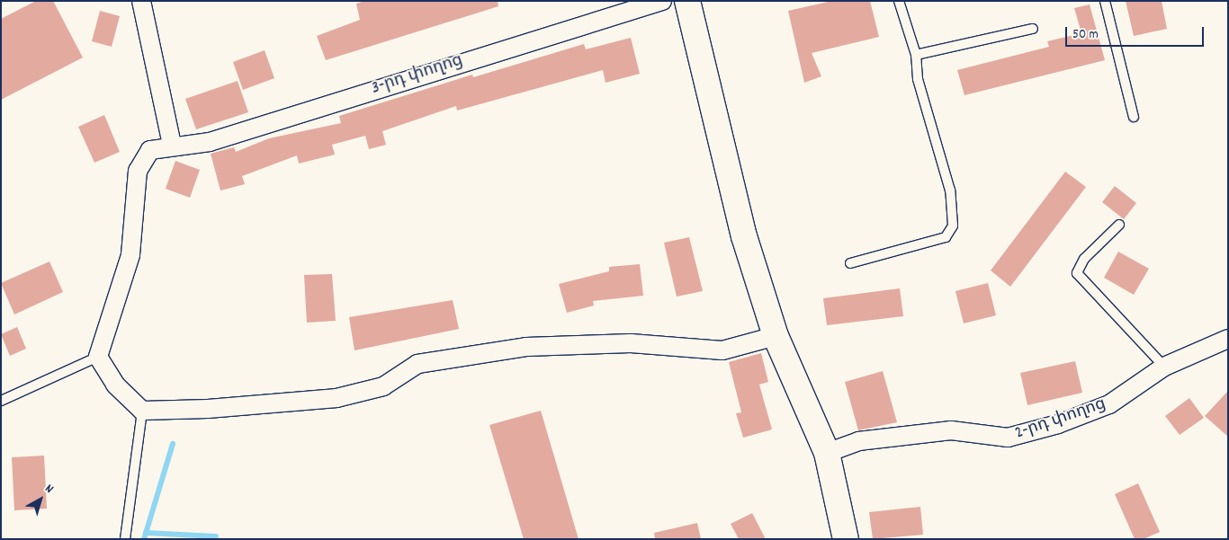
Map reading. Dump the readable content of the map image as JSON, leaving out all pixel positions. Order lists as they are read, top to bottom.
{
  "streets": {
    "street": ["3-րդ փողոց", "2-րդ փողոց"]
  },
  "scale_bar": "50 m",
  "north": "top right"
}
